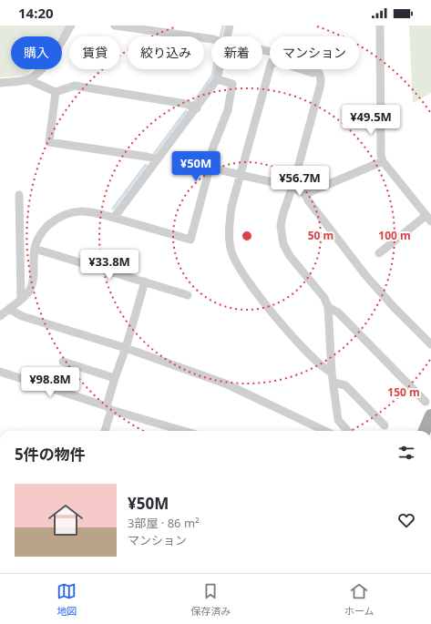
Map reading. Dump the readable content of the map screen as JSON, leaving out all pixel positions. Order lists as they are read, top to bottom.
{
  "page": {
    "status": "14:20",
    "chip": [
      "購入",
      "賃貸",
      "絞り込み",
      "新着",
      "マンション"
    ],
    "price": [
      "¥49.5M",
      "¥50M",
      "¥56.7M",
      "¥33.8M",
      "¥98.8M"
    ],
    "heading": "5件の物件",
    "list": [
      {
        "name": "¥50M",
        "note": "3部屋 · 86 m² · マンション"
      }
    ],
    "tabs": ["地図", "保存済み", "ホーム"]
  },
  "rings": ["50 m", "100 m", "150 m"]
}
